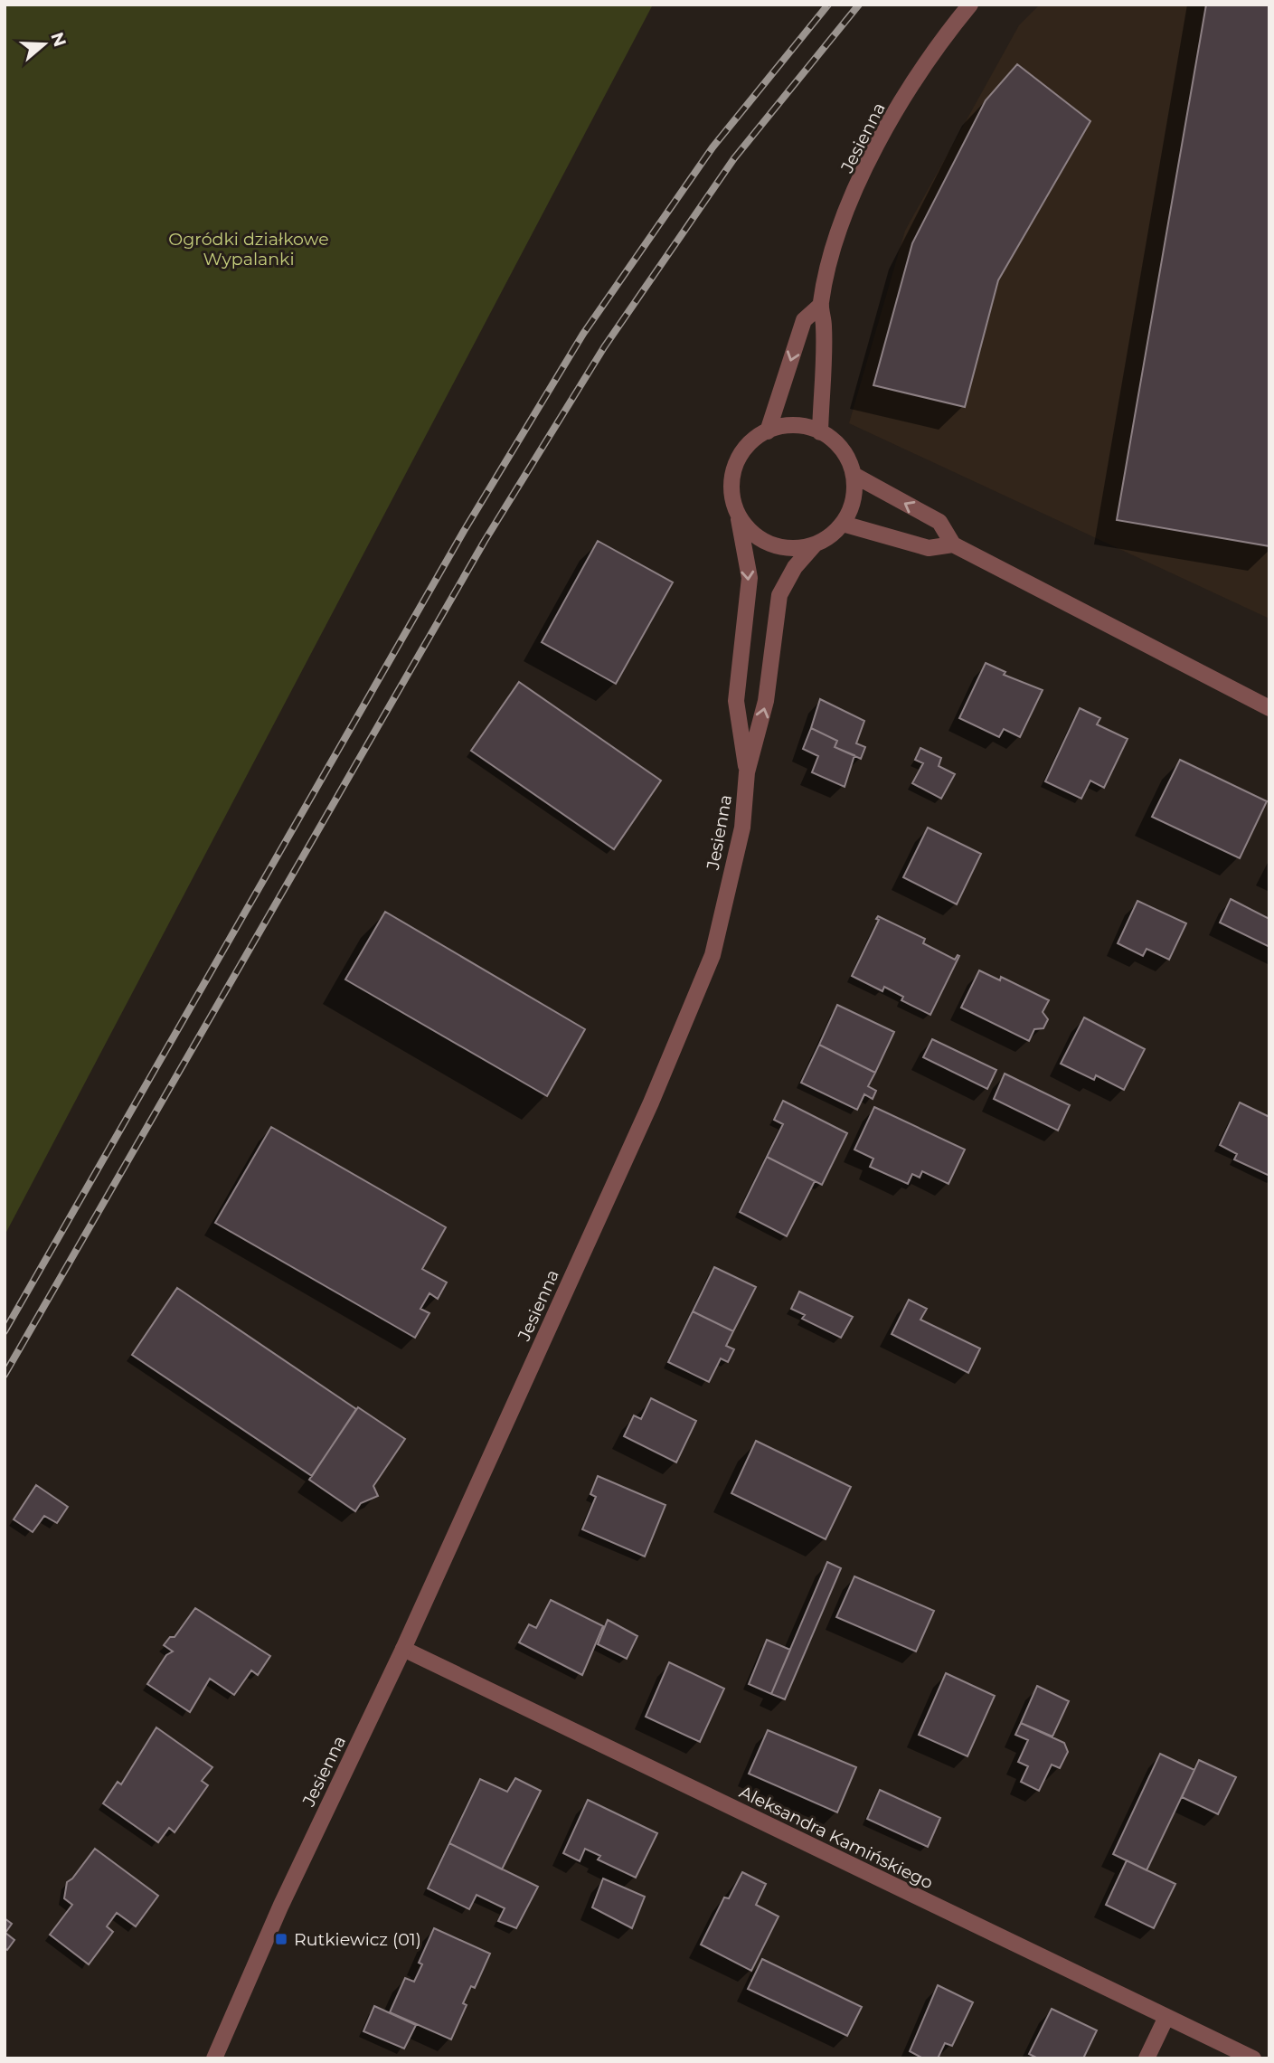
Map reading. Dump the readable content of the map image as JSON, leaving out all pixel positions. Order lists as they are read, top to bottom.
{
  "streets": {
    "street": ["Jesienna", "Aleksandra Kamińskiego"]
  },
  "crossings": [
    ["Jesienna", "Aleksandra Kamińskiego"]
  ],
  "parks": ["Ogródki działkowe Wypalanki"],
  "places": {
    "transit": ["Rutkiewicz (01)"]
  },
  "north": "right"
}
